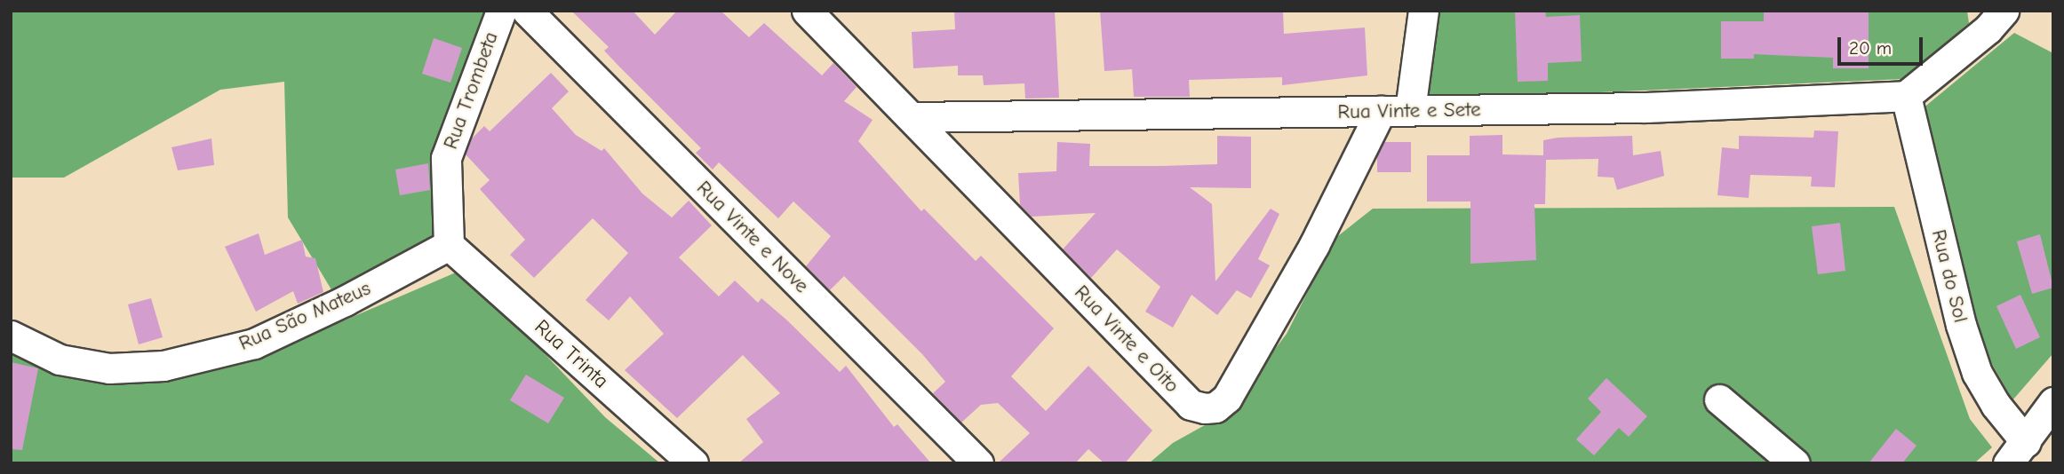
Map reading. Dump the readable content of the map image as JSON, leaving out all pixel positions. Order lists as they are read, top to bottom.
{
  "streets": {
    "street": [
      "Rua Trombeta",
      "Rua Vinte e Sete",
      "Rua Vinte e Nove",
      "Rua do Sol",
      "Rua São Mateus",
      "Rua Vinte e Oito",
      "Rua Trinta"
    ]
  },
  "crossings": [
    ["Rua Trombeta", "Rua São Mateus"],
    ["Rua Trombeta", "Rua Trinta"],
    ["Rua Vinte e Sete", "Rua do Sol"],
    ["Rua Vinte e Sete", "Rua Vinte e Oito"],
    ["Rua São Mateus", "Rua Trinta"]
  ],
  "scale_bar": "20 m"
}
